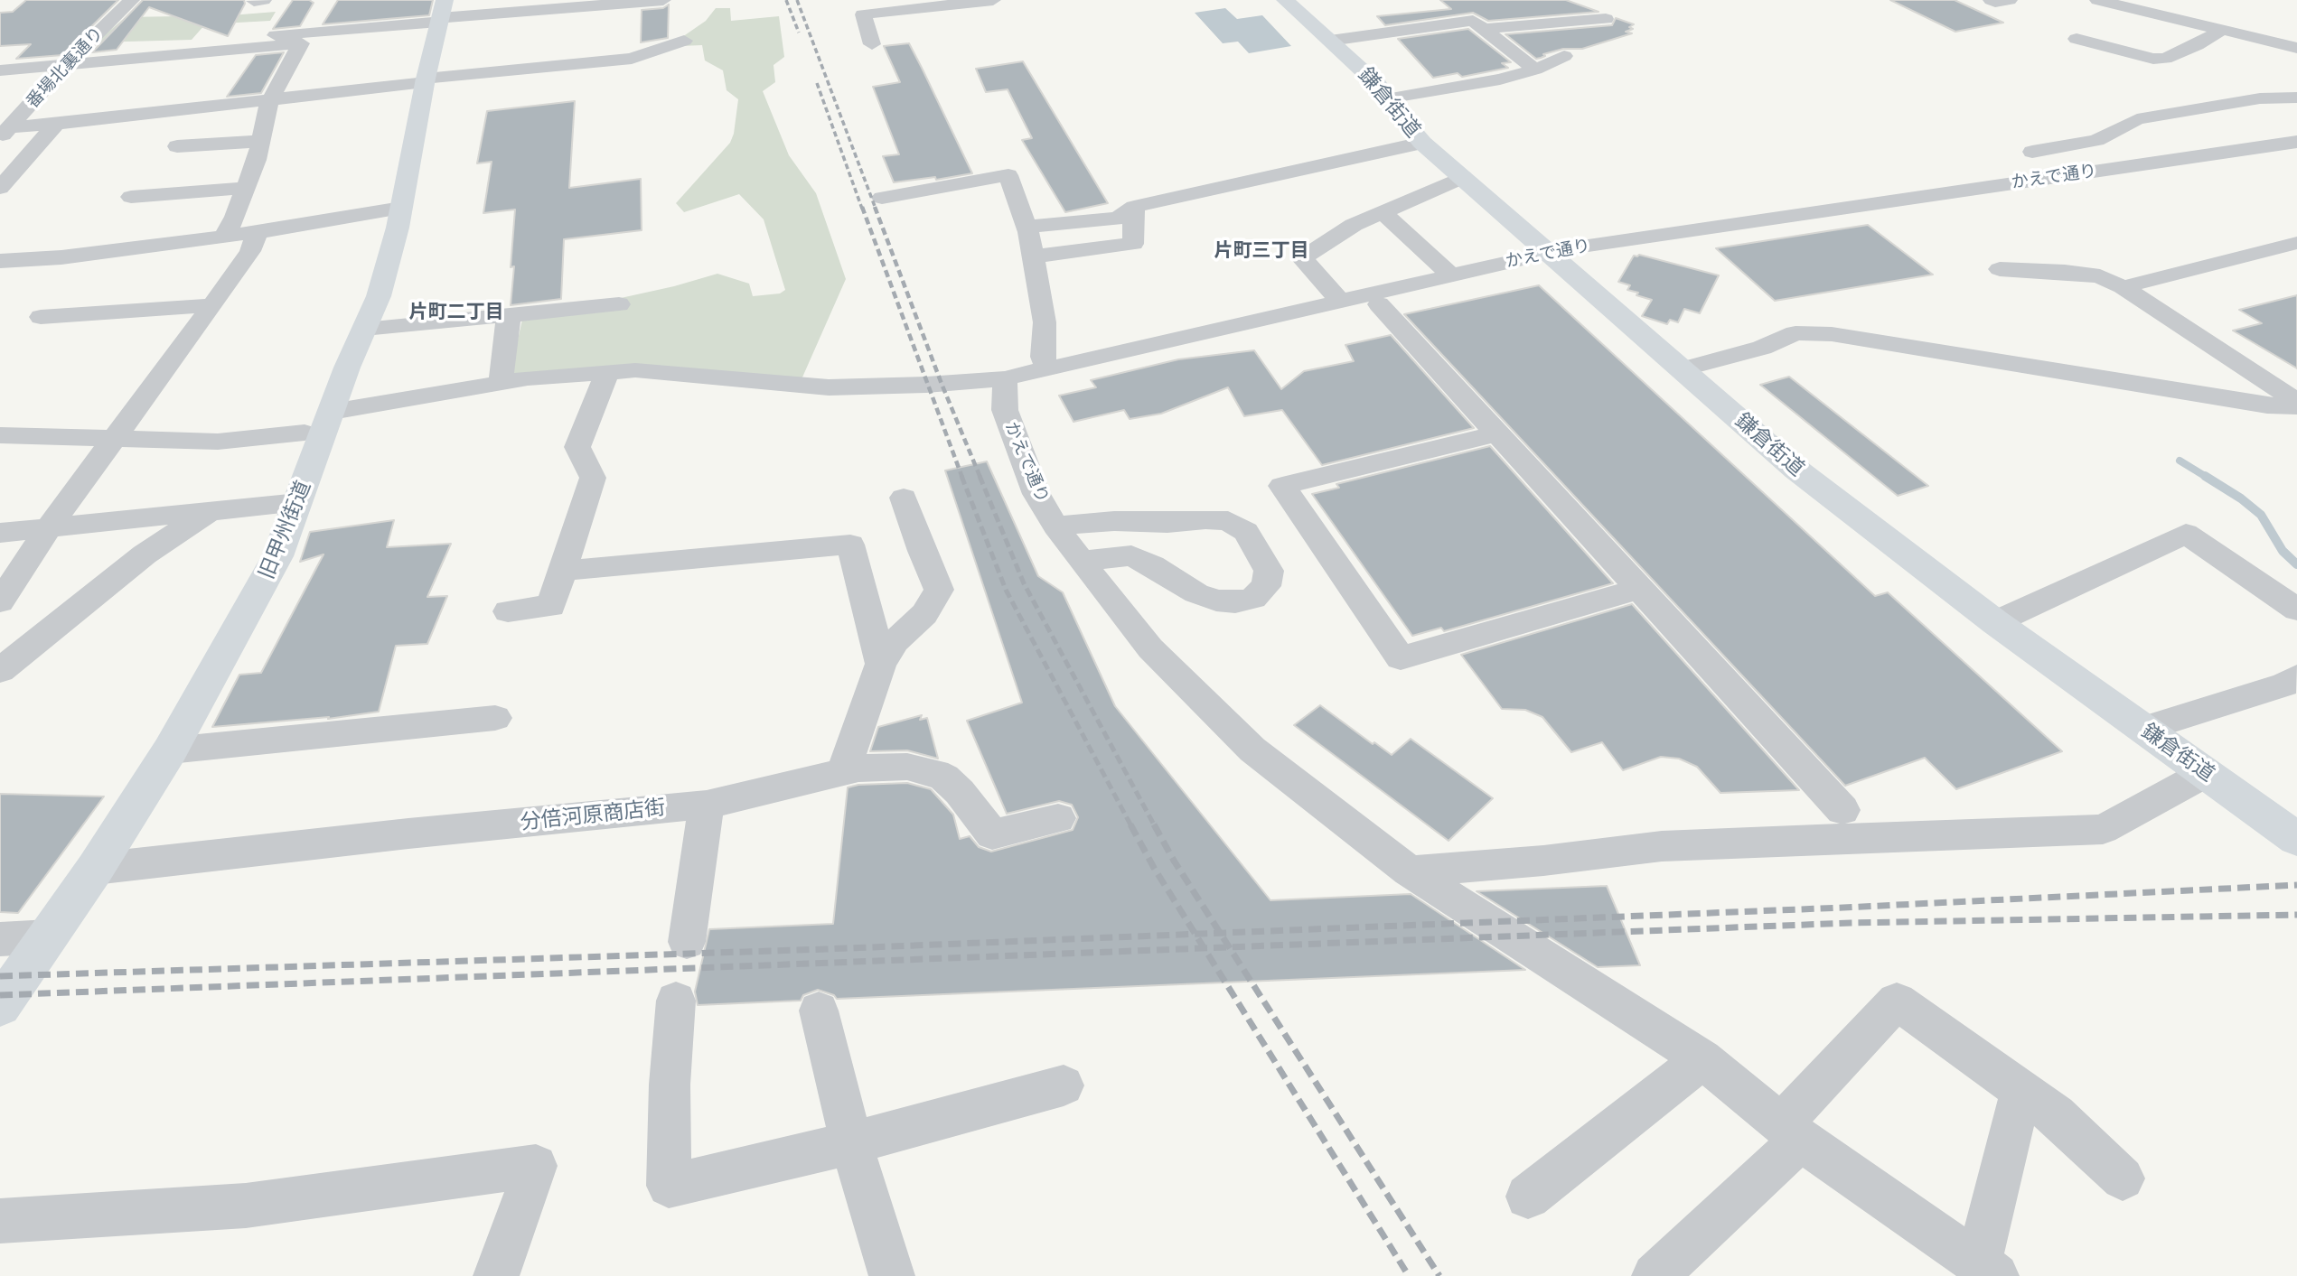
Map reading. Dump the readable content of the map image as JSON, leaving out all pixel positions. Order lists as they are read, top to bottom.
{
  "streets": {
    "main road": ["鎌倉街道", "旧甲州街道"],
    "street": ["番場北裏通り", "かえで通り", "分倍河原商店街"]
  },
  "crossings": [
    ["鎌倉街道", "かえで通り"],
    ["旧甲州街道", "分倍河原商店街"]
  ],
  "districts": ["片町三丁目", "片町二丁目"]
}
